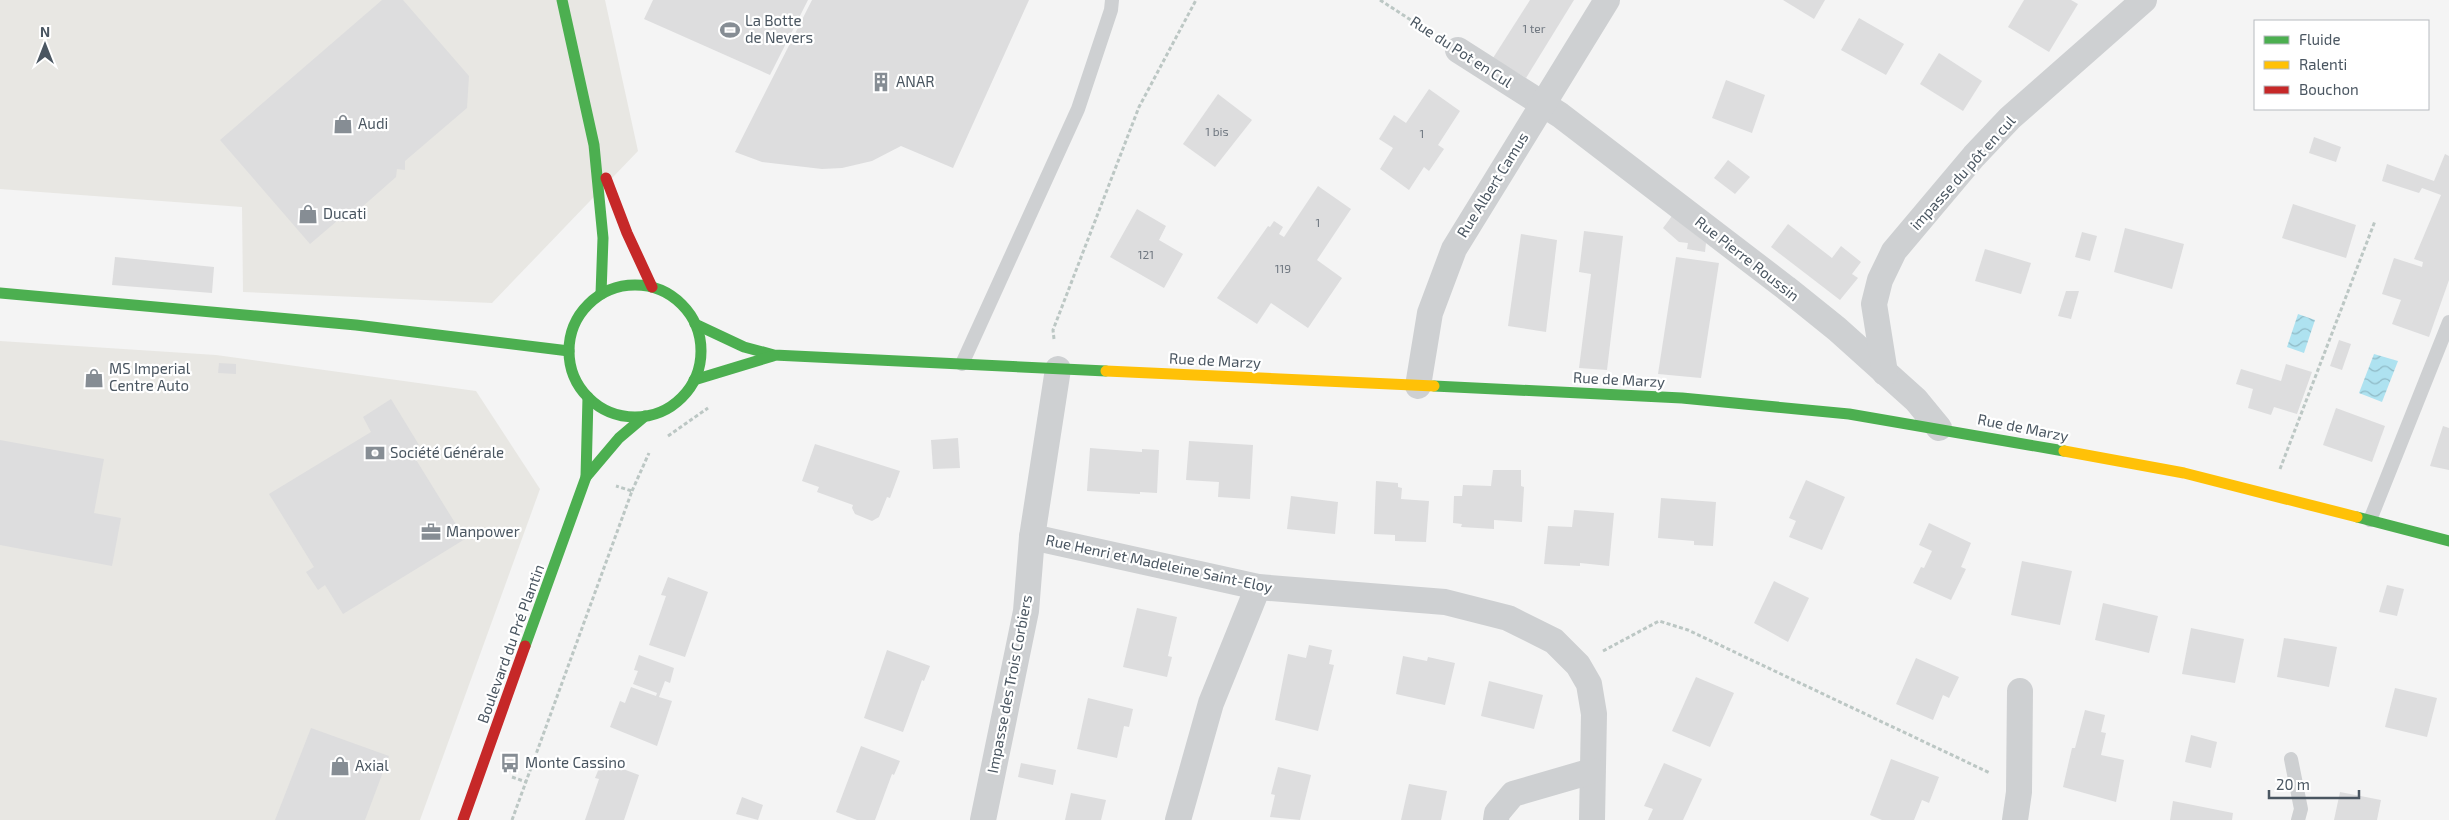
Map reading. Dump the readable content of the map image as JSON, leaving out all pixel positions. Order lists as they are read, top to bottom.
{
  "streets": {
    "main road": ["Rue de Marzy", "Boulevard du Pré Plantin"],
    "street": [
      "Rue du Pot en Cul",
      "impasse du pôt en cul",
      "Rue Albert Camus",
      "Rue Pierre Roussin",
      "Rue Henri et Madeleine Saint-Eloy",
      "Impasse des Trois Corbiers"
    ]
  },
  "crossings": [
    ["Rue du Pot en Cul", "Rue Albert Camus"],
    ["Rue du Pot en Cul", "Rue Pierre Roussin"],
    ["Rue Albert Camus", "Rue Pierre Roussin"],
    ["Rue Albert Camus", "Rue de Marzy"],
    ["Rue Pierre Roussin", "Rue de Marzy"],
    ["Rue de Marzy", "Boulevard du Pré Plantin"],
    ["Rue de Marzy", "Impasse des Trois Corbiers"],
    ["Rue Henri et Madeleine Saint-Eloy", "Impasse des Trois Corbiers"]
  ],
  "places": {
    "sports": ["La Botte de Nevers"],
    "building": ["ANAR"],
    "shop": [
      "Audi",
      "Ducati",
      "MS Imperial Centre Auto",
      "Axial"
    ],
    "bank": ["Société Générale"],
    "office": ["Manpower"],
    "bus stop": ["Monte Cassino"]
  },
  "house_numbers": [
    "1 ter",
    "1 bis",
    "1",
    "1",
    "121",
    "119"
  ],
  "legend": ["Fluide", "Ralenti", "Bouchon"],
  "scale_bar": "20 m",
  "north": "top"
}
